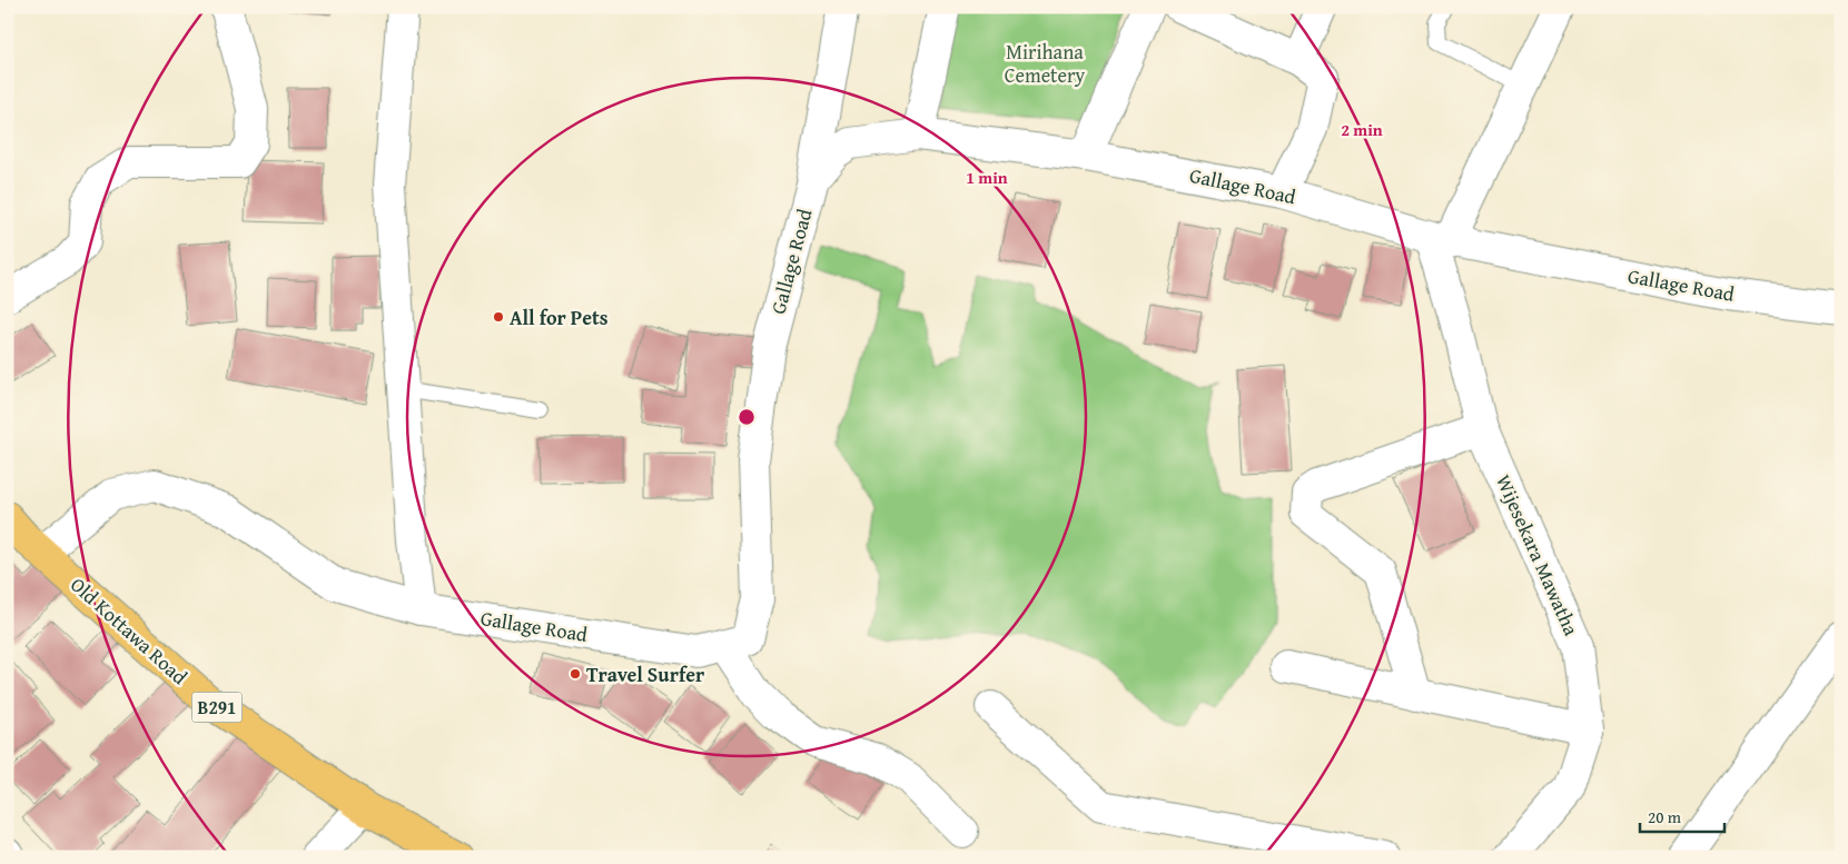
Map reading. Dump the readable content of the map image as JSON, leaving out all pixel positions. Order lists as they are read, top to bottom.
{
  "streets": {
    "main road": ["Old Kottawa Road", "B291"],
    "street": ["Gallage Road", "Wijesekara Mawatha"]
  },
  "crossings": [
    ["Gallage Road", "Wijesekara Mawatha"],
    ["Gallage Road", "Old Kottawa Road"]
  ],
  "parks": ["Mirihana Cemetery"],
  "places": ["All for Pets", "Travel Surfer"],
  "scale_bar": "20 m",
  "rings": ["2 min", "1 min"]
}
